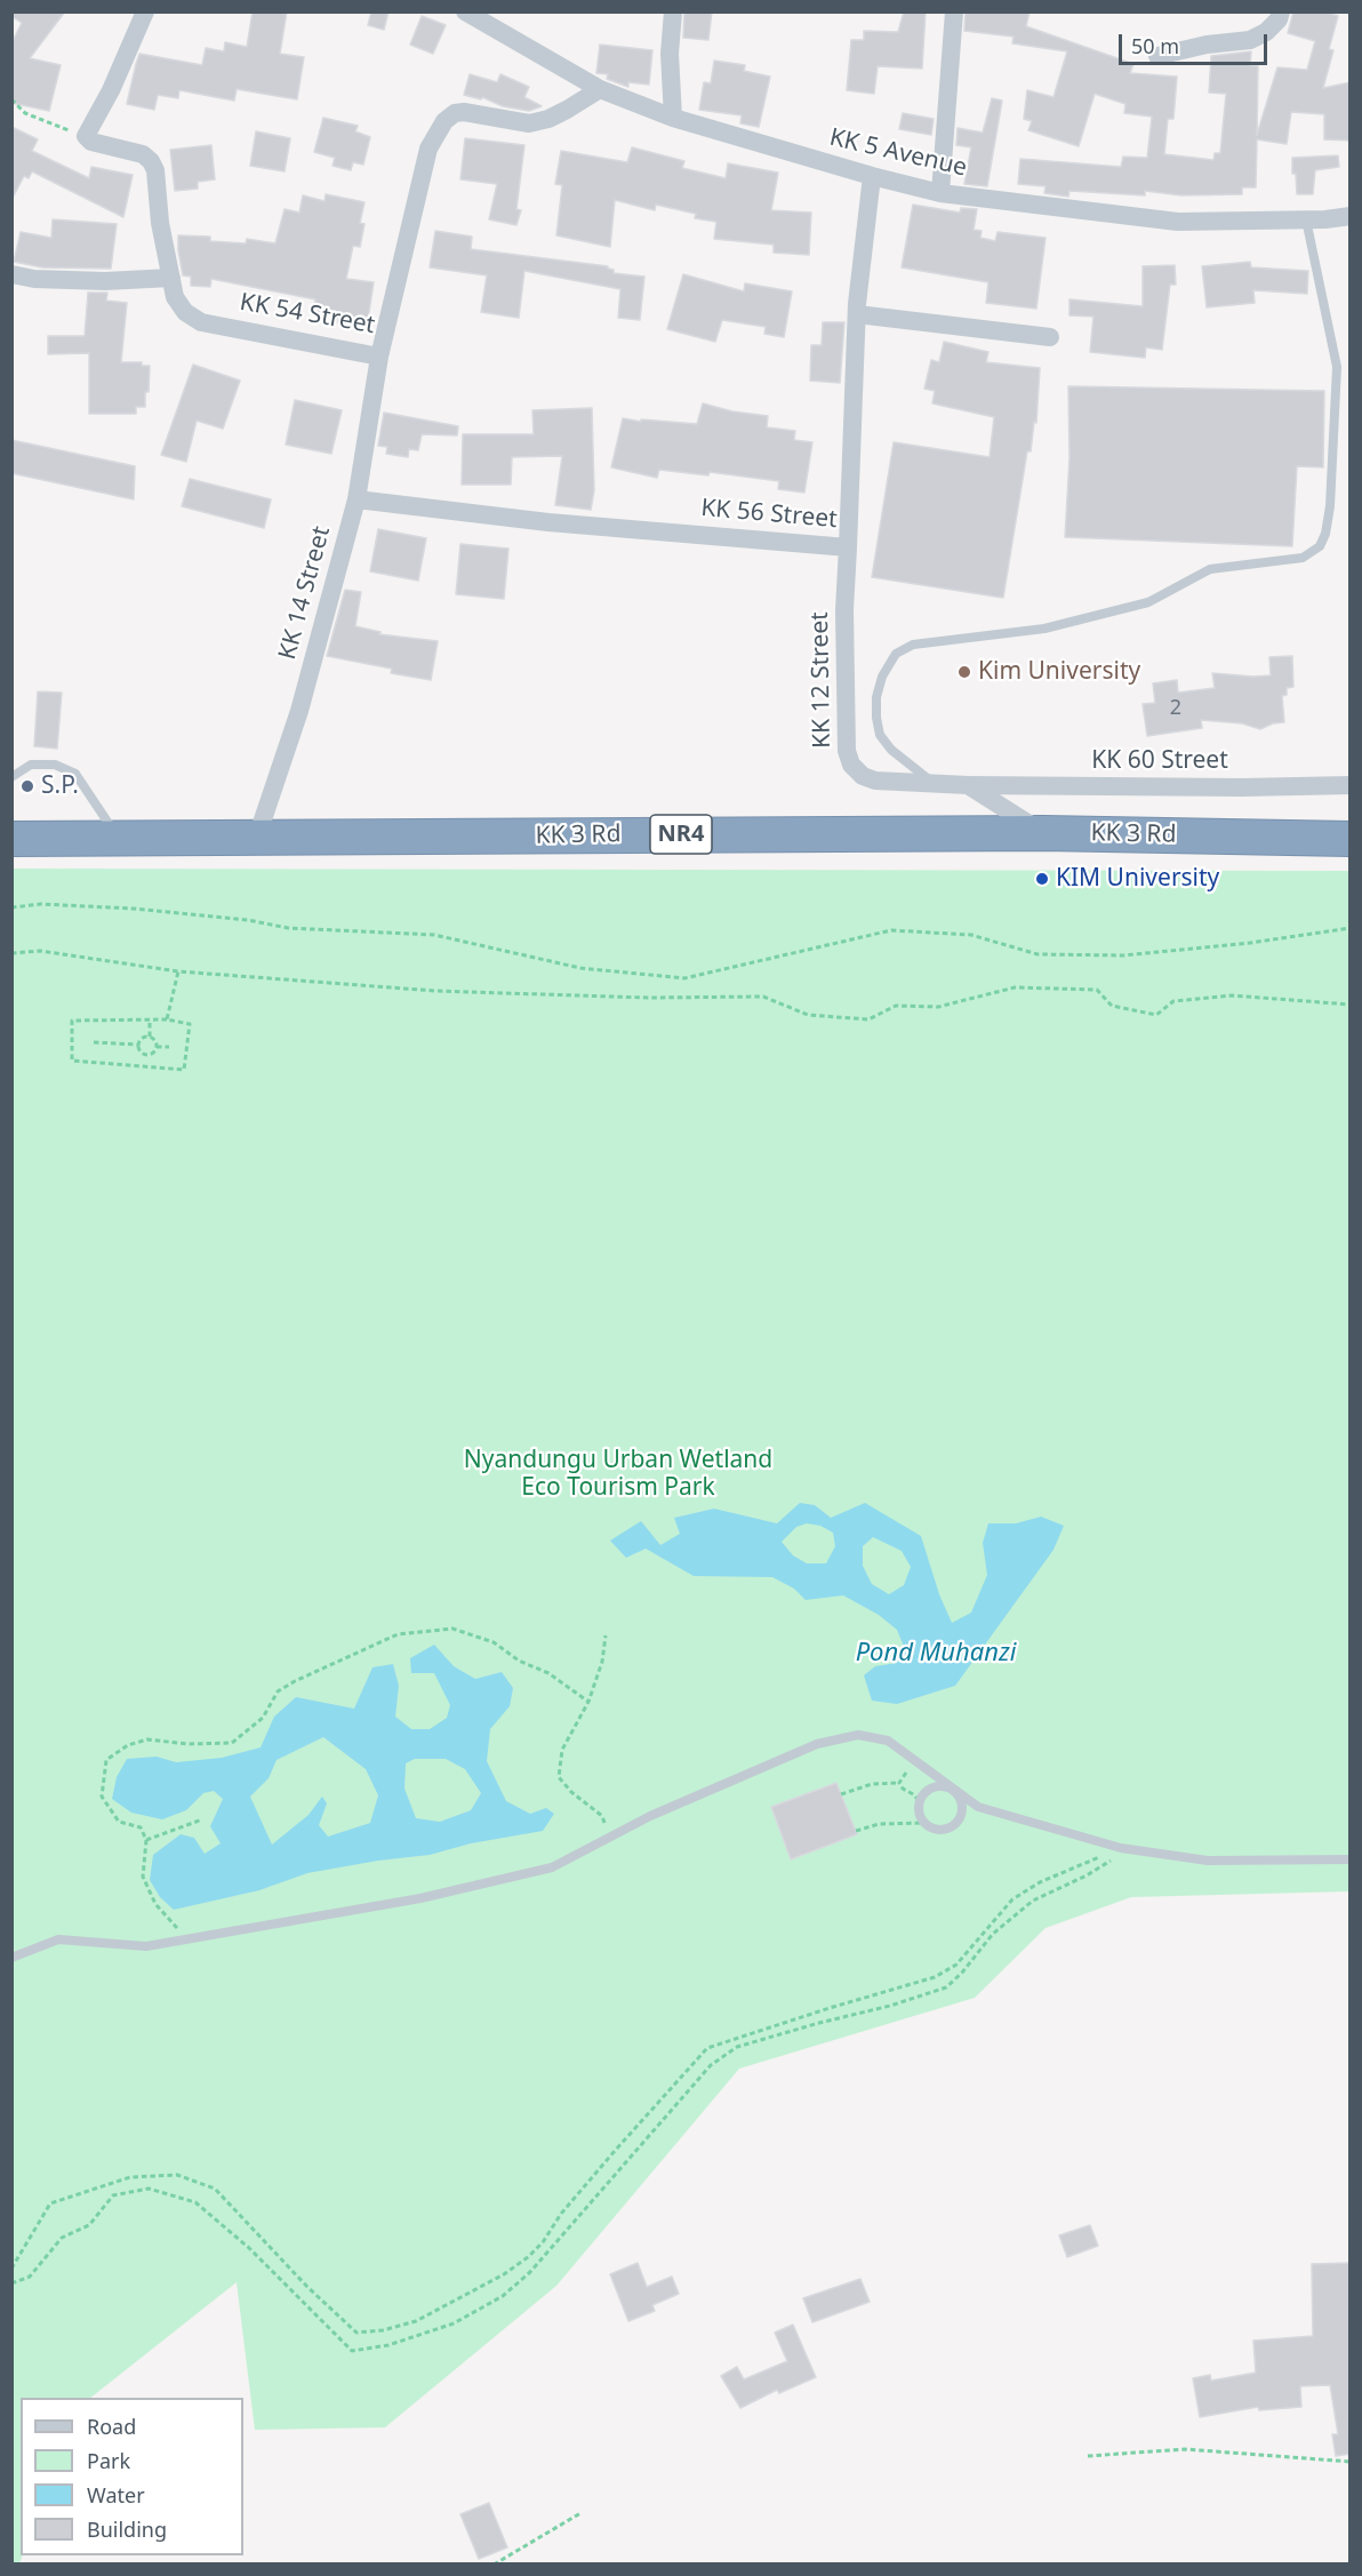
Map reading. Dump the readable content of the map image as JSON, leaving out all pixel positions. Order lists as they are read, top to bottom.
{
  "streets": {
    "highway": ["NR4", "KK 3 Rd"],
    "street": [
      "KK 5 Avenue",
      "KK 54 Street",
      "KK 56 Street",
      "KK 14 Street",
      "KK 12 Street",
      "KK 60 Street"
    ]
  },
  "crossings": [
    ["KK 5 Avenue", "KK 54 Street"],
    ["KK 5 Avenue", "KK 56 Street"],
    ["KK 54 Street", "KK 14 Street"],
    ["KK 56 Street", "KK 14 Street"],
    ["KK 56 Street", "KK 12 Street"],
    ["KK 14 Street", "KK 3 Rd"],
    ["KK 12 Street", "KK 60 Street"],
    ["KK 12 Street", "KK 3 Rd"]
  ],
  "water": ["Pond Muhanzi"],
  "parks": ["Nyandungu Urban Wetland Eco Tourism Park"],
  "places": ["Kim University", "S.P.", "KIM University"],
  "house_numbers": ["2"],
  "legend": [
    "Road",
    "Park",
    "Water",
    "Building"
  ],
  "scale_bar": "50 m"
}
